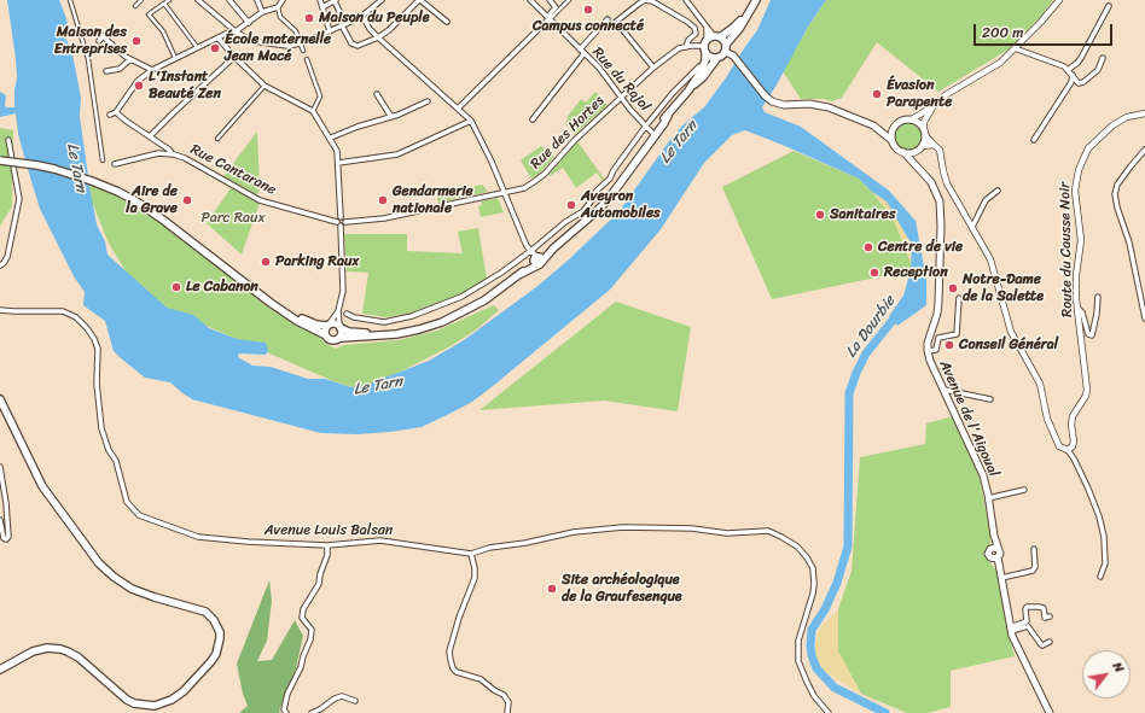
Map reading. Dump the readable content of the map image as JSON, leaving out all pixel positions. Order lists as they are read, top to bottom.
{
  "streets": {
    "main road": ["Avenue de l'Aigoual"],
    "street": [
      "Rue du Rajol",
      "Rue des Hortes",
      "Rue Cantarane",
      "Route du Causse Noir",
      "Avenue Louis Balsan"
    ]
  },
  "crossings": [
    ["Rue du Rajol", "Rue des Hortes"]
  ],
  "water": ["Le Tarn", "La Dourbie"],
  "parks": ["Parc Raux"],
  "places": [
    "Campus connecté",
    "Maison du Peuple",
    "Maison des Entreprises",
    "École maternelle Jean Macé",
    "L'Instant Beauté Zen",
    "Évasion Parapente",
    "Aire de la Grave",
    "Gendarmerie nationale",
    "Aveyron Automobiles",
    "Sanitaires",
    "Centre de vie",
    "Parking Raux",
    "Reception",
    "Le Cabanon",
    "Notre-Dame de la Salette",
    "Conseil Général",
    "Site archéologique de la Graufesenque"
  ],
  "scale_bar": "200 m",
  "north": "top right"
}
